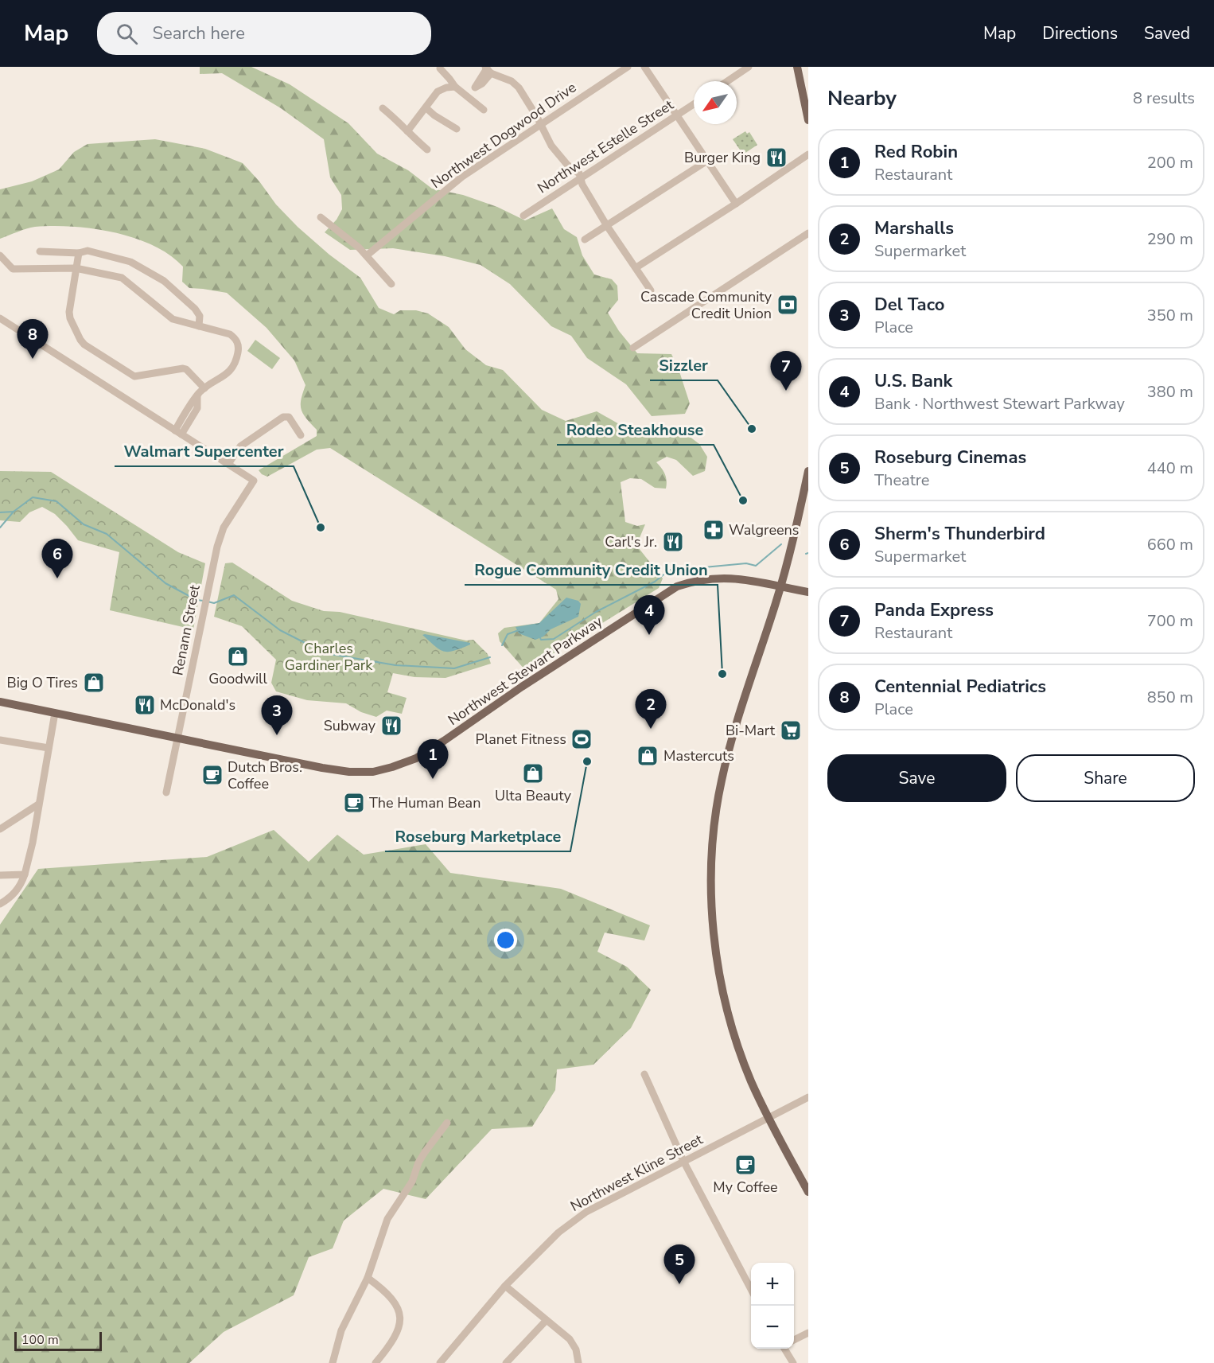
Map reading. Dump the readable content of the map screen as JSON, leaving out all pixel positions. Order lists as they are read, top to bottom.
{
  "streets": {
    "main road": ["Northwest Stewart Parkway"],
    "street": [
      "Northwest Dogwood Drive",
      "Northwest Estelle Street",
      "Renann Street",
      "Northwest Kline Street"
    ]
  },
  "crossings": [
    ["Renann Street", "Northwest Stewart Parkway"]
  ],
  "parks": ["Charles Gardiner Park"],
  "places": {
    "restaurant": [
      "Burger King",
      "Carl's Jr.",
      "McDonald's",
      "Subway"
    ],
    "bank": ["Cascade Community Credit Union"],
    "other": [
      "Sizzler",
      "Rodeo Steakhouse",
      "Walmart Supercenter",
      "Rogue Community Credit Union",
      "Roseburg Marketplace"
    ],
    "pharmacy": ["Walgreens"],
    "shop": [
      "Goodwill",
      "Big O Tires",
      "Mastercuts",
      "Ulta Beauty"
    ],
    "supermarket": ["Bi-Mart"],
    "sports": ["Planet Fitness"],
    "cafe": ["Dutch Bros. Coffee", "The Human Bean", "My Coffee"]
  },
  "scale_bar": "100 m",
  "north": "bottom left",
  "page": {
    "header": "Map",
    "search": "Search here",
    "nav": ["Map", "Directions", "Saved"],
    "heading": ["Nearby", "8 results"],
    "list": [
      {
        "mark": "1",
        "name": "Red Robin",
        "note": "Restaurant",
        "value": "200 m"
      },
      {
        "mark": "2",
        "name": "Marshalls",
        "note": "Supermarket",
        "value": "290 m"
      },
      {
        "mark": "3",
        "name": "Del Taco",
        "note": "Place",
        "value": "350 m"
      },
      {
        "mark": "4",
        "name": "U.S. Bank",
        "note": "Bank · Northwest Stewart Parkway",
        "value": "380 m"
      },
      {
        "mark": "5",
        "name": "Roseburg Cinemas",
        "note": "Theatre",
        "value": "440 m"
      },
      {
        "mark": "6",
        "name": "Sherm's Thunderbird",
        "note": "Supermarket",
        "value": "660 m"
      },
      {
        "mark": "7",
        "name": "Panda Express",
        "note": "Restaurant",
        "value": "700 m"
      },
      {
        "mark": "8",
        "name": "Centennial Pediatrics",
        "note": "Place",
        "value": "850 m"
      }
    ],
    "pins": [
      "8",
      "7",
      "6",
      "4",
      "2",
      "3",
      "1",
      "5"
    ],
    "buttons": ["Save", "Share"],
    "map_buttons": ["+", "−"],
    "scale": "100 m"
  }
}
